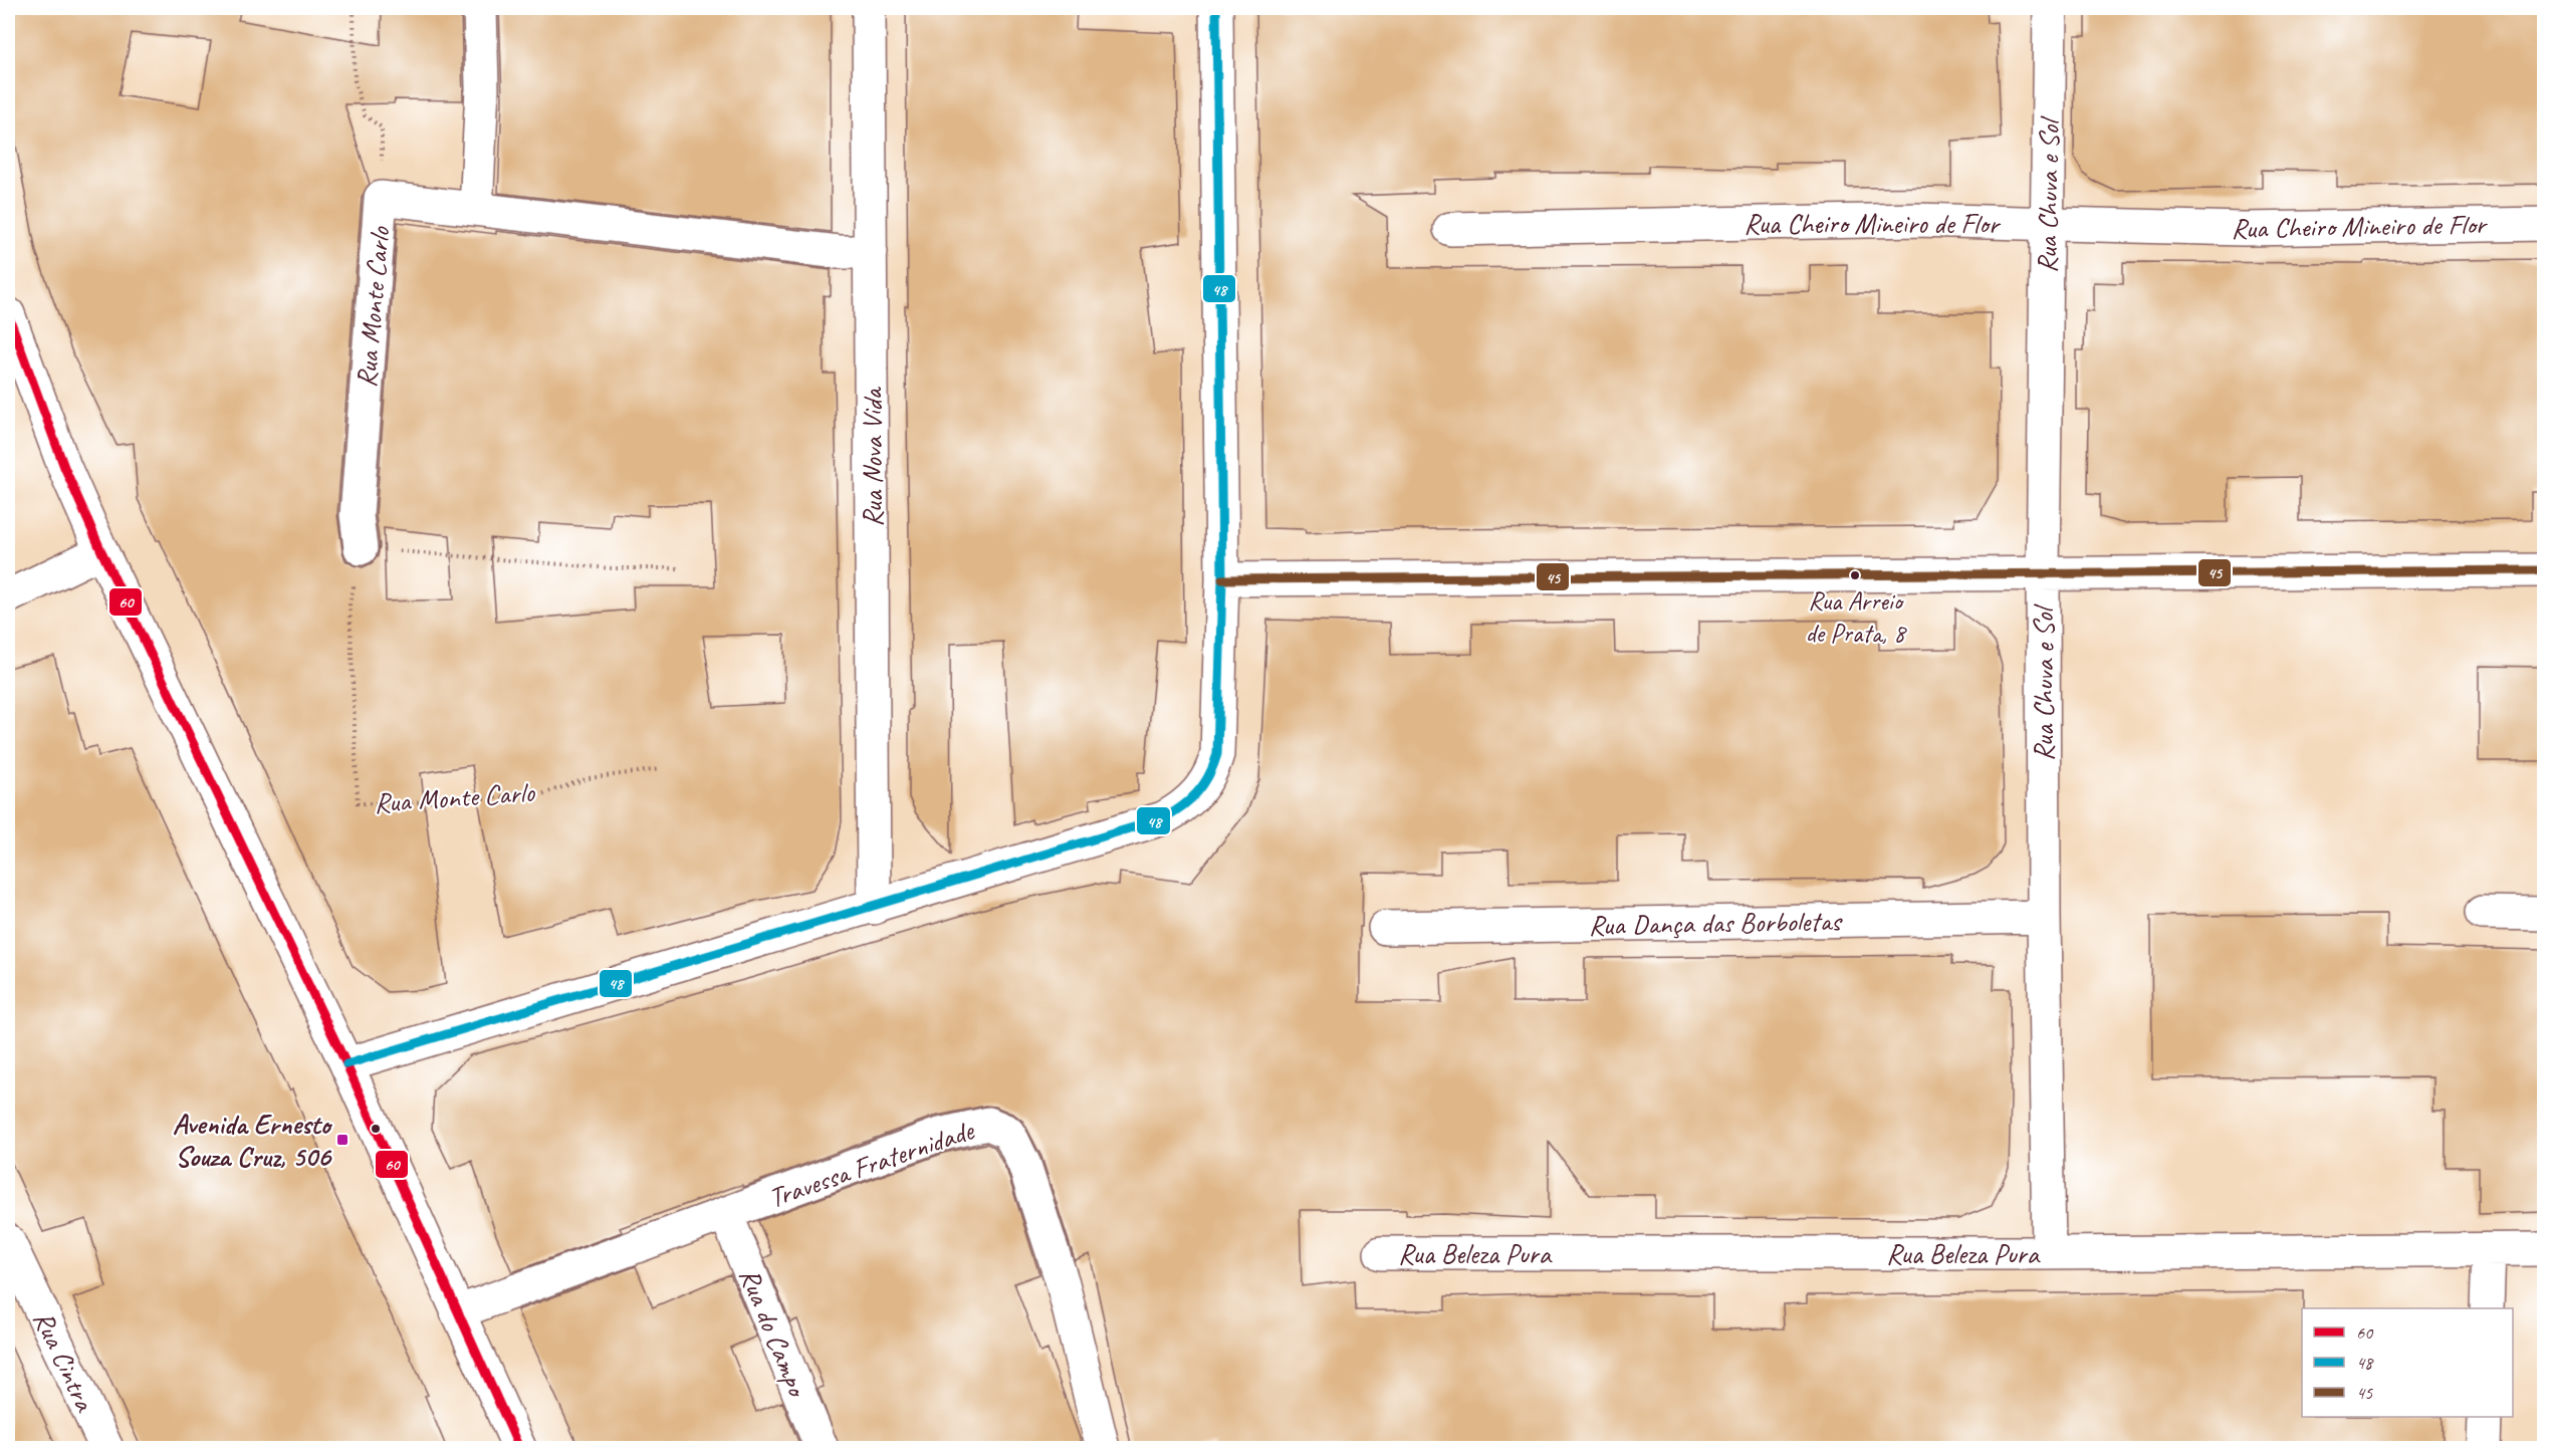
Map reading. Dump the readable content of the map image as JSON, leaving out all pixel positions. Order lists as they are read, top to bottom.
{
  "streets": {
    "street": [
      "Rua Chuva e Sol",
      "Rua Cheiro Mineiro de Flor",
      "Rua Monte Carlo",
      "Rua Nova Vida",
      "Rua Dança das Borboletas",
      "Travessa Fraternidade",
      "Rua Beleza Pura",
      "Rua do Campo",
      "Rua Cintra"
    ]
  },
  "crossings": [
    ["Rua Chuva e Sol", "Rua Cheiro Mineiro de Flor"],
    ["Rua Chuva e Sol", "Rua Dança das Borboletas"],
    ["Rua Chuva e Sol", "Rua Beleza Pura"],
    ["Rua Monte Carlo", "Rua Nova Vida"],
    ["Travessa Fraternidade", "Rua do Campo"]
  ],
  "places": {
    "other": ["Rua Arreio de Prata, 8"],
    "transit": ["Avenida Ernesto Souza Cruz, 506"]
  },
  "lines": ["transit line 48", "transit line 60", "transit line 45"],
  "legend": ["60", "48", "45"]
}
